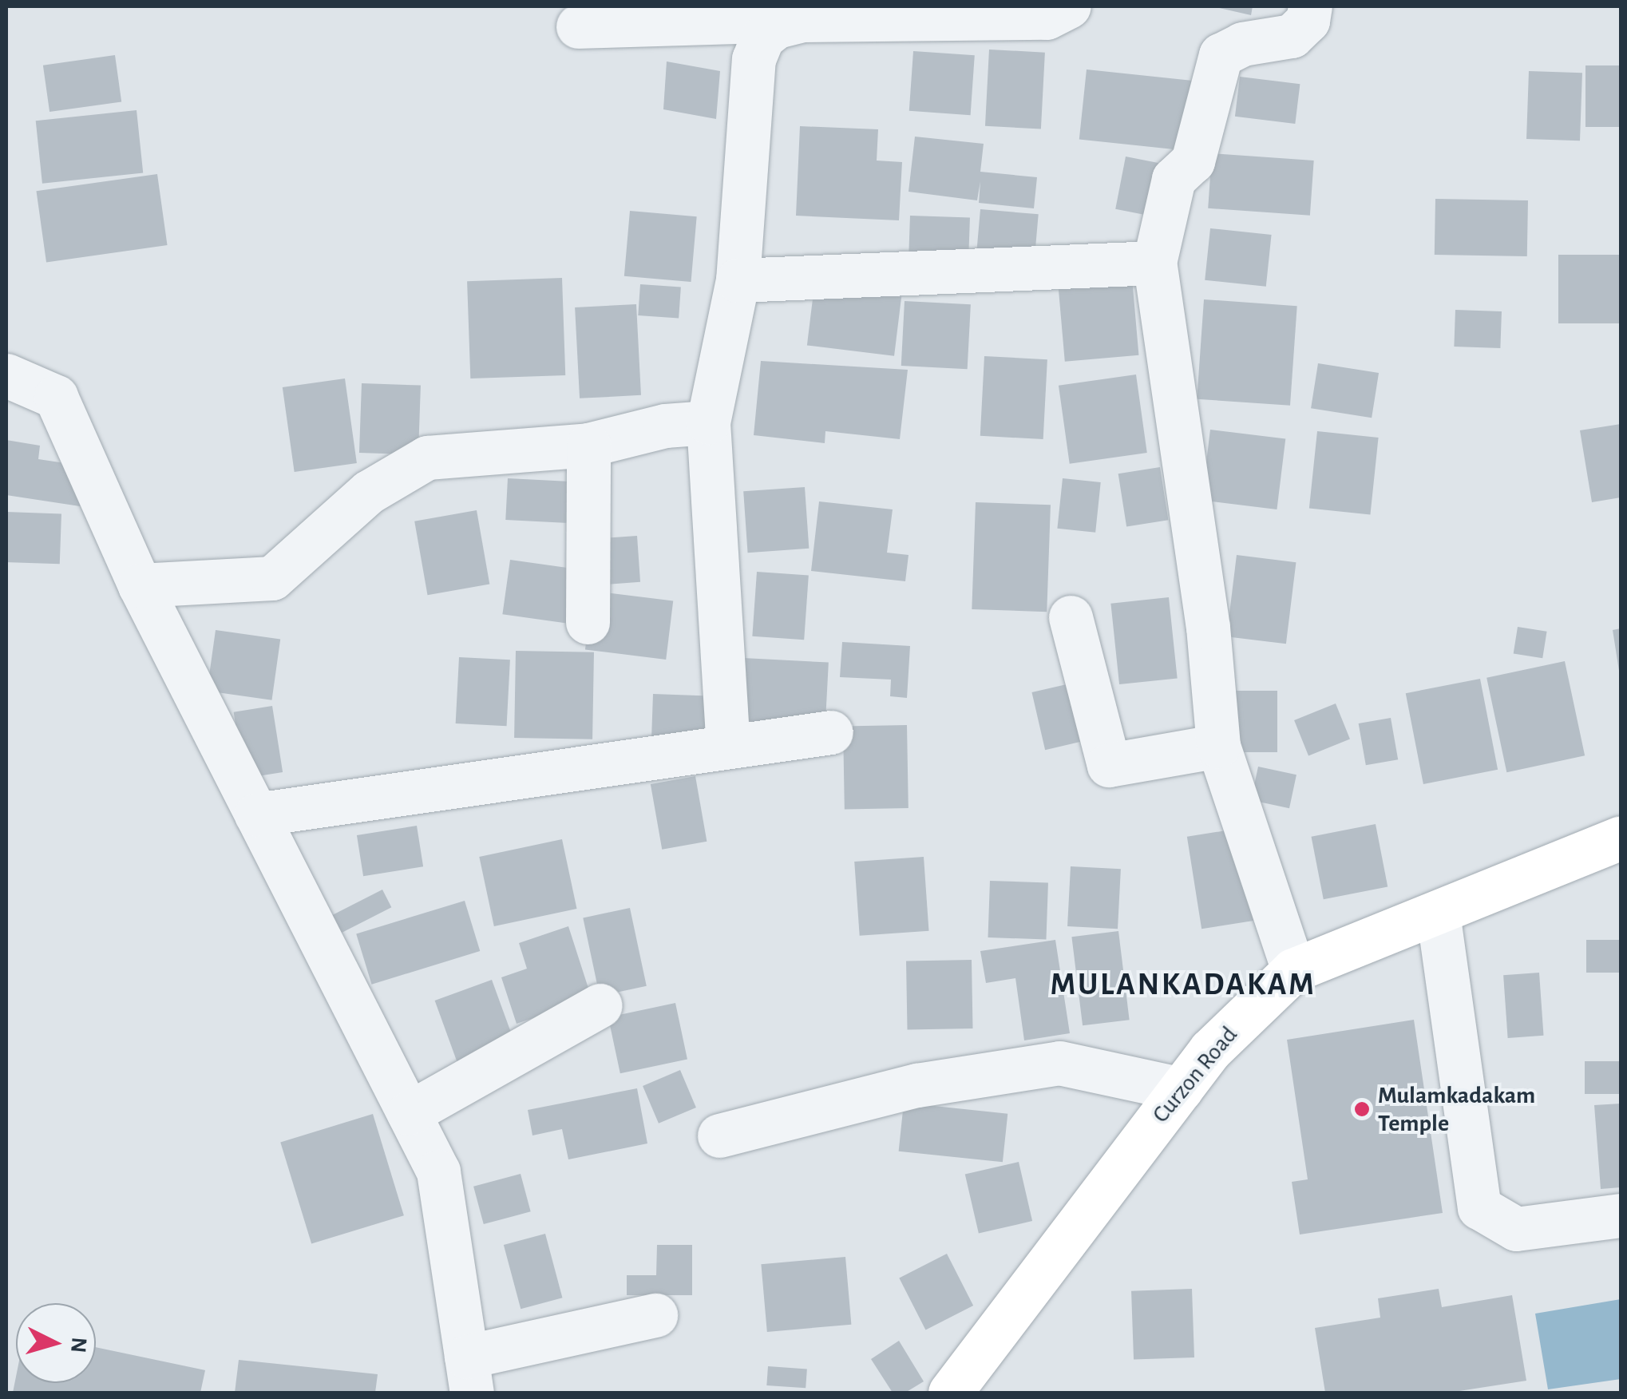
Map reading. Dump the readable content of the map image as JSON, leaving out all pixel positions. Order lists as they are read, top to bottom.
{
  "streets": {
    "main road": ["Curzon Road"]
  },
  "districts": ["MULANKADAKAM"],
  "places": ["Mulamkadakam Temple"],
  "north": "right"
}
